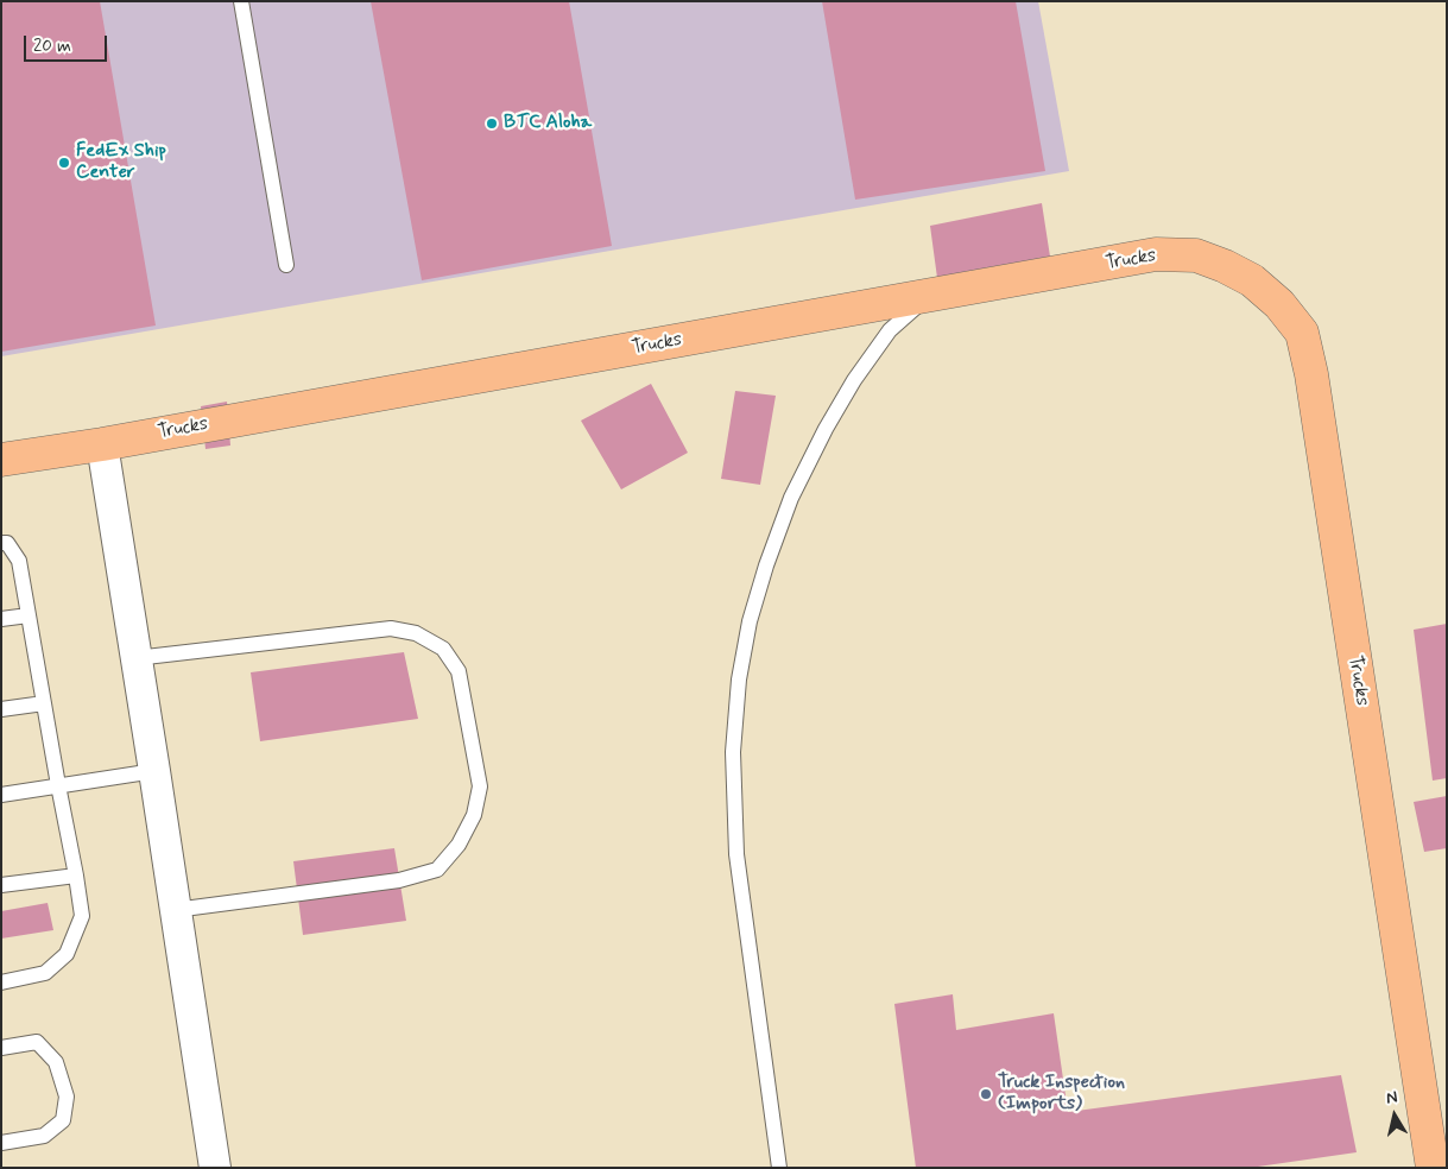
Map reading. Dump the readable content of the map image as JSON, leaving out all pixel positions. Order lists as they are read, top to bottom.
{
  "streets": {
    "highway": ["Trucks"]
  },
  "places": ["BTC Aloha", "FedEx Ship Center", "Truck Inspection (Imports)"],
  "scale_bar": "20 m",
  "north": "top"
}
